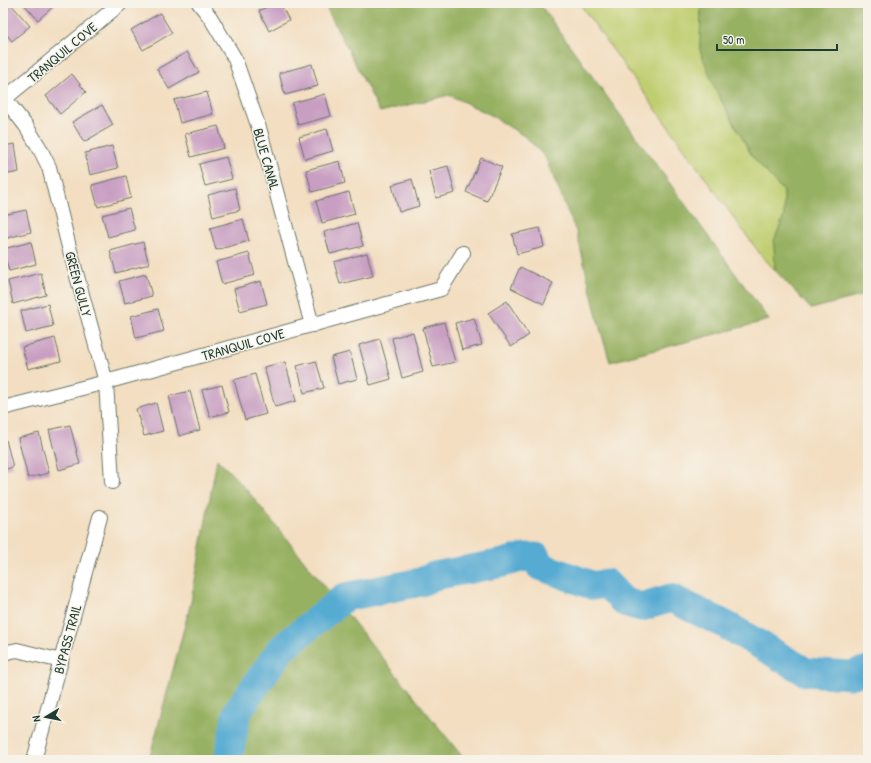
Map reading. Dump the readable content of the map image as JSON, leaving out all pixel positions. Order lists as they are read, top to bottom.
{
  "streets": {
    "street": [
      "TRANQUIL COVE",
      "BLUE CANAL",
      "GREEN GULLY",
      "BYPASS TRAIL"
    ]
  },
  "crossings": [
    ["TRANQUIL COVE", "BLUE CANAL"],
    ["TRANQUIL COVE", "GREEN GULLY"]
  ],
  "scale_bar": "50 m",
  "north": "left"
}
